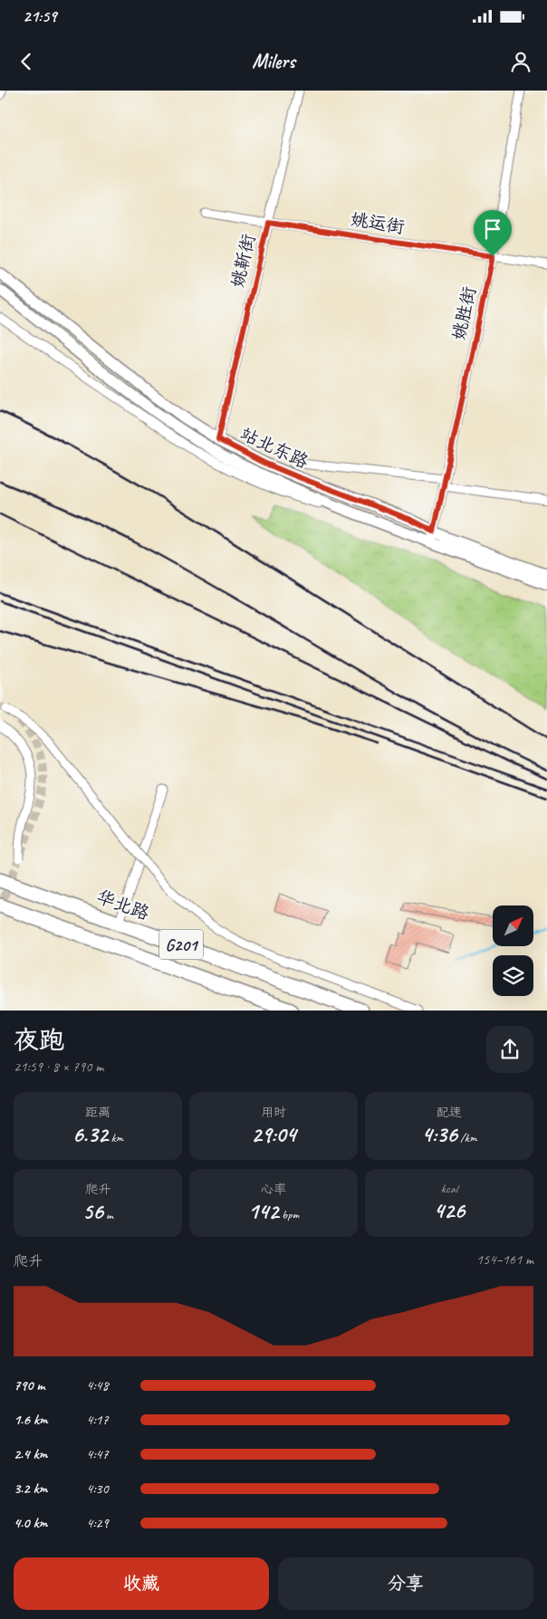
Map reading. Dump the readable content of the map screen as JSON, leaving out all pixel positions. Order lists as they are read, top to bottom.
{
  "streets": {
    "highway": ["华北路", "G201"],
    "street": [
      "姚运街",
      "姚靳街",
      "姚胜街",
      "站北东路"
    ]
  },
  "crossings": [
    ["姚运街", "姚靳街"],
    ["姚运街", "姚胜街"],
    ["姚靳街", "站北东路"],
    ["姚胜街", "站北东路"]
  ],
  "north": "top right",
  "page": {
    "status": "21:59",
    "header": "Milers",
    "heading": ["夜跑", "21:59 · 8 × 790 m"],
    "stats": [
      ["距离", "6.32 km"],
      ["用时", "29:04"],
      ["配速", "4:36 /km"],
      ["爬升", "56 m"],
      ["心率", "142 bpm"],
      ["kcal", "426"]
    ],
    "chart": ["爬升", "154–161 m"],
    "list": [
      {
        "name": "790 m",
        "note": "4:48"
      },
      {
        "name": "1.6 km",
        "note": "4:17"
      },
      {
        "name": "2.4 km",
        "note": "4:47"
      },
      {
        "name": "3.2 km",
        "note": "4:30"
      },
      {
        "name": "4.0 km",
        "note": "4:29"
      }
    ],
    "buttons": ["收藏", "分享"]
  }
}
